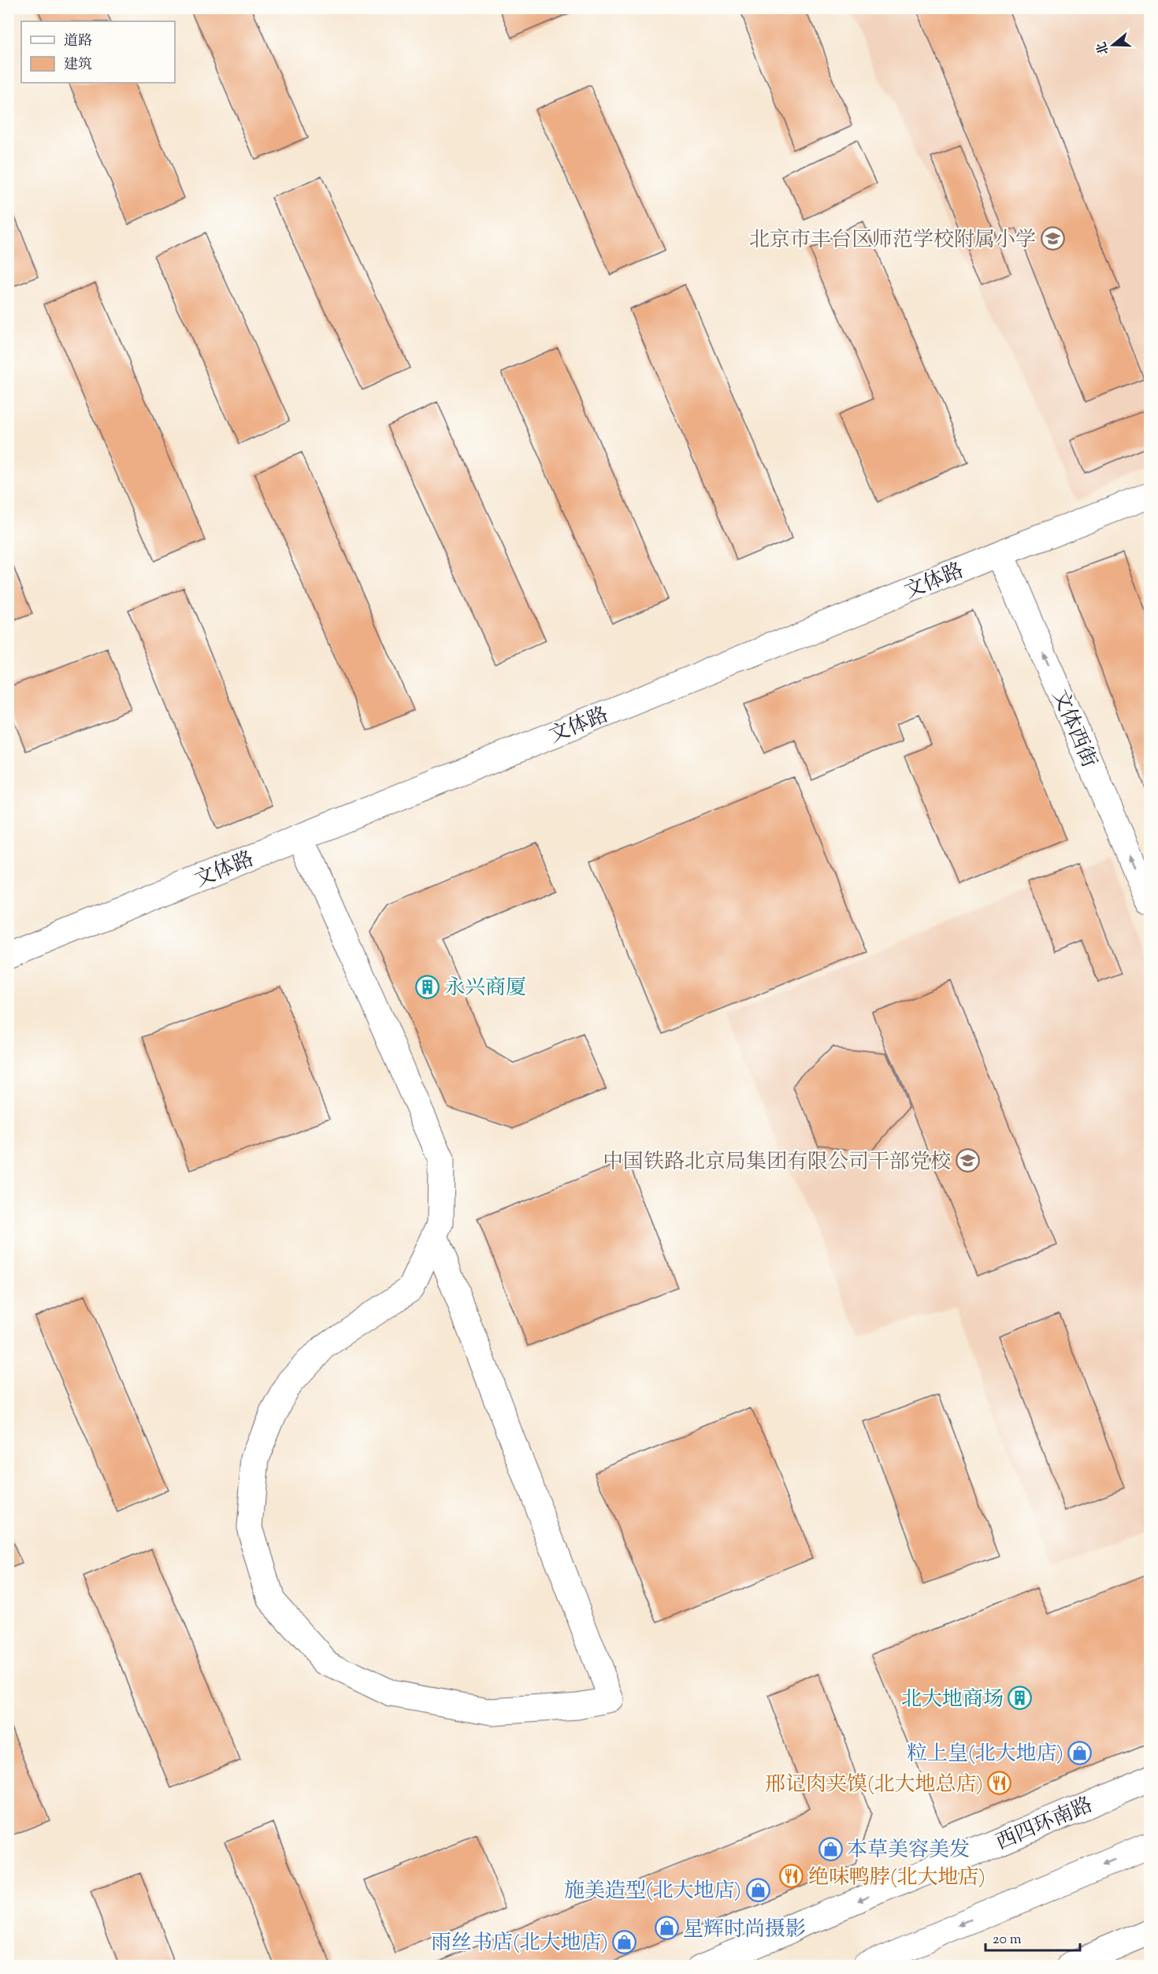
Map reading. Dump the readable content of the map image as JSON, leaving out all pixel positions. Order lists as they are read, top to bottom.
{
  "streets": {
    "main road": ["文体路", "文体西街", "西四环南路"]
  },
  "crossings": [
    ["文体路", "文体西街"]
  ],
  "one_way": ["文体西街"],
  "places": {
    "school or university": ["北京市丰台区师范学校附属小学", "中国铁路北京局集团有限公司干部党校"],
    "building": ["永兴商厦", "北大地商场"],
    "shop": [
      "粒上皇(北大地店)",
      "本草美容美发",
      "施美造型(北大地店)",
      "星辉时尚摄影",
      "雨丝书店(北大地店)"
    ],
    "restaurant": ["邢记肉夹馍(北大地总店)", "绝味鸭脖(北大地店)"]
  },
  "legend": ["道路", "建筑"],
  "scale_bar": "20 m",
  "north": "left"
}
